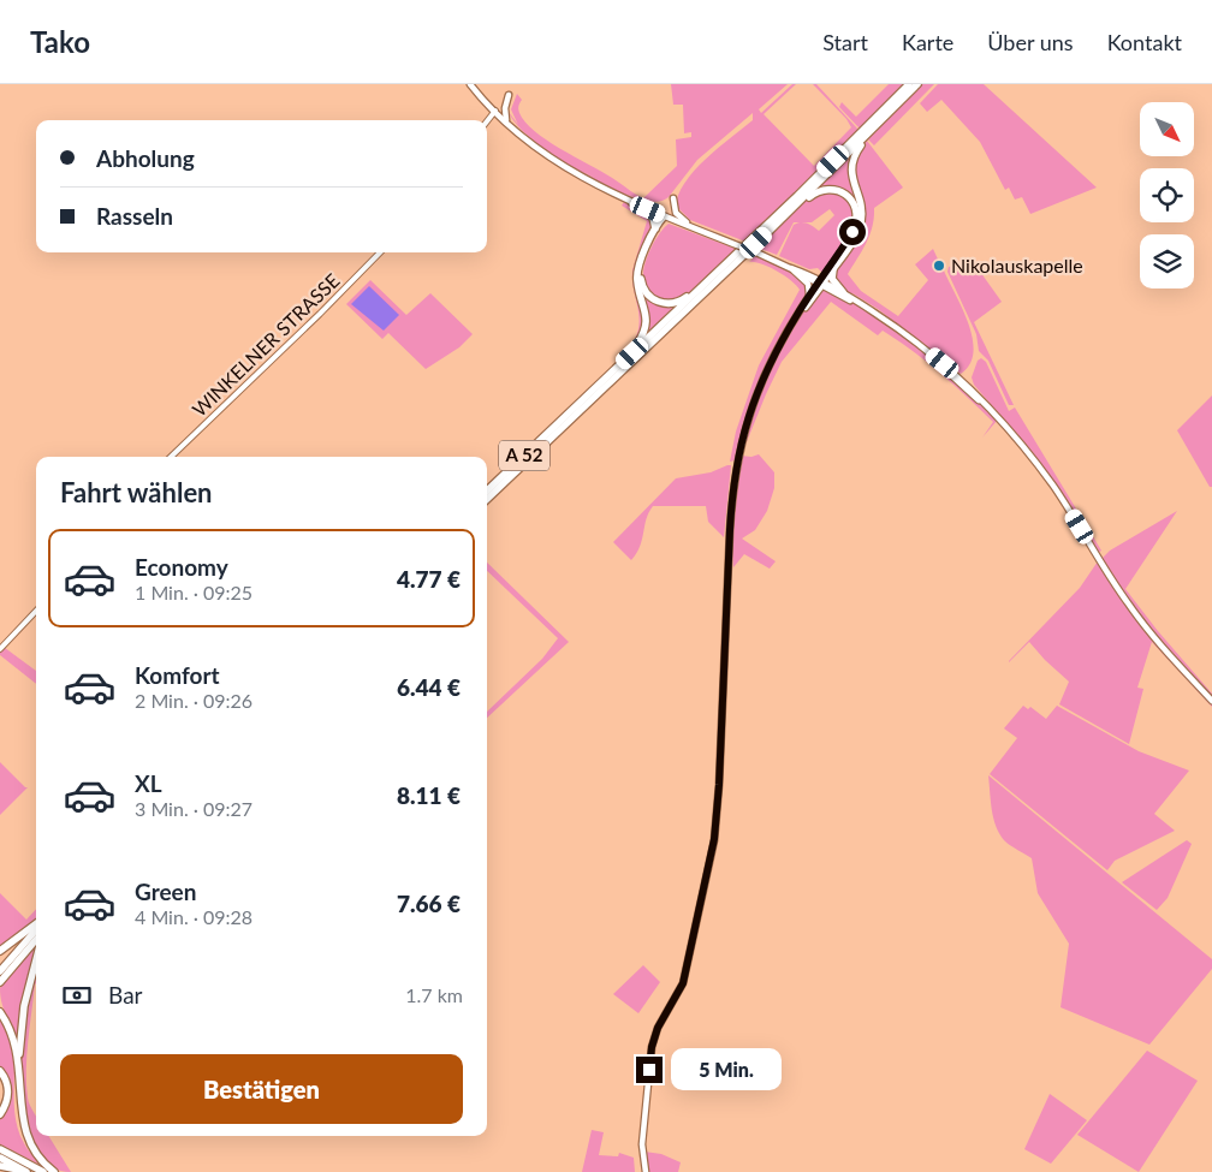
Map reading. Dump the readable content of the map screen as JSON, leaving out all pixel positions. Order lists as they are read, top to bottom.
{
  "streets": {
    "highway": ["A 52"],
    "street": ["WINKELNER STRASSE"]
  },
  "places": ["Nikolauskapelle"],
  "north": "bottom right",
  "page": {
    "header": "Tako",
    "nav": [
      "Start",
      "Karte",
      "Über uns",
      "Kontakt"
    ],
    "banner": ["Abholung", "Rasseln"],
    "heading": "Fahrt wählen",
    "list": [
      {
        "name": "Economy",
        "note": "1 Min. · 09:25",
        "value": "4.77 €"
      },
      {
        "name": "Komfort",
        "note": "2 Min. · 09:26",
        "value": "6.44 €"
      },
      {
        "name": "XL",
        "note": "3 Min. · 09:27",
        "value": "8.11 €"
      },
      {
        "name": "Green",
        "note": "4 Min. · 09:28",
        "value": "7.66 €"
      }
    ],
    "pay": ["Bar", "1.7 km"],
    "buttons": "Bestätigen",
    "bubble": "5 Min."
  }
}
